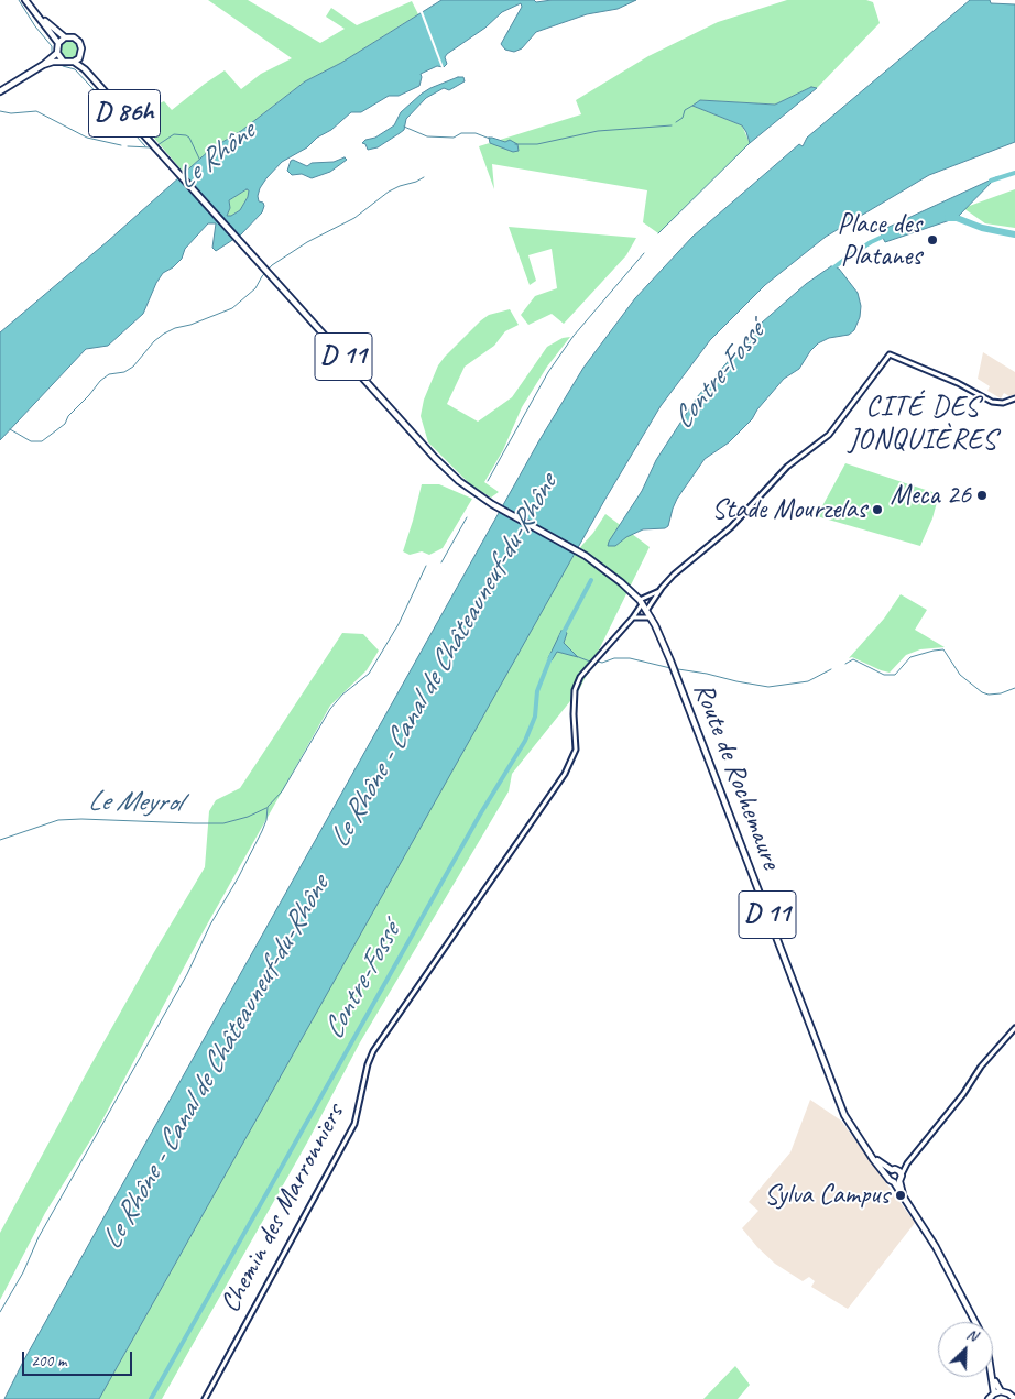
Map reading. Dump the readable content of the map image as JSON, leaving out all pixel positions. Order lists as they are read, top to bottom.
{
  "streets": {
    "main road": ["D 86h", "D 11", "Route de Rochemaure"],
    "street": ["Chemin des Marronniers"]
  },
  "crossings": [
    ["D 86h", "Route de Rochemaure"],
    ["Route de Rochemaure", "Chemin des Marronniers"]
  ],
  "districts": ["CITÉ DES JONQUIÈRES"],
  "water": [
    "Le Rhône",
    "Contre-Fossé",
    "Le Rhône - Canal de Châteauneuf-du-Rhône",
    "Le Meyrol"
  ],
  "places": [
    "Place des Platanes",
    "Meca 26",
    "Stade Mourzelas",
    "Sylva Campus"
  ],
  "scale_bar": "200 m",
  "north": "top right"
}
